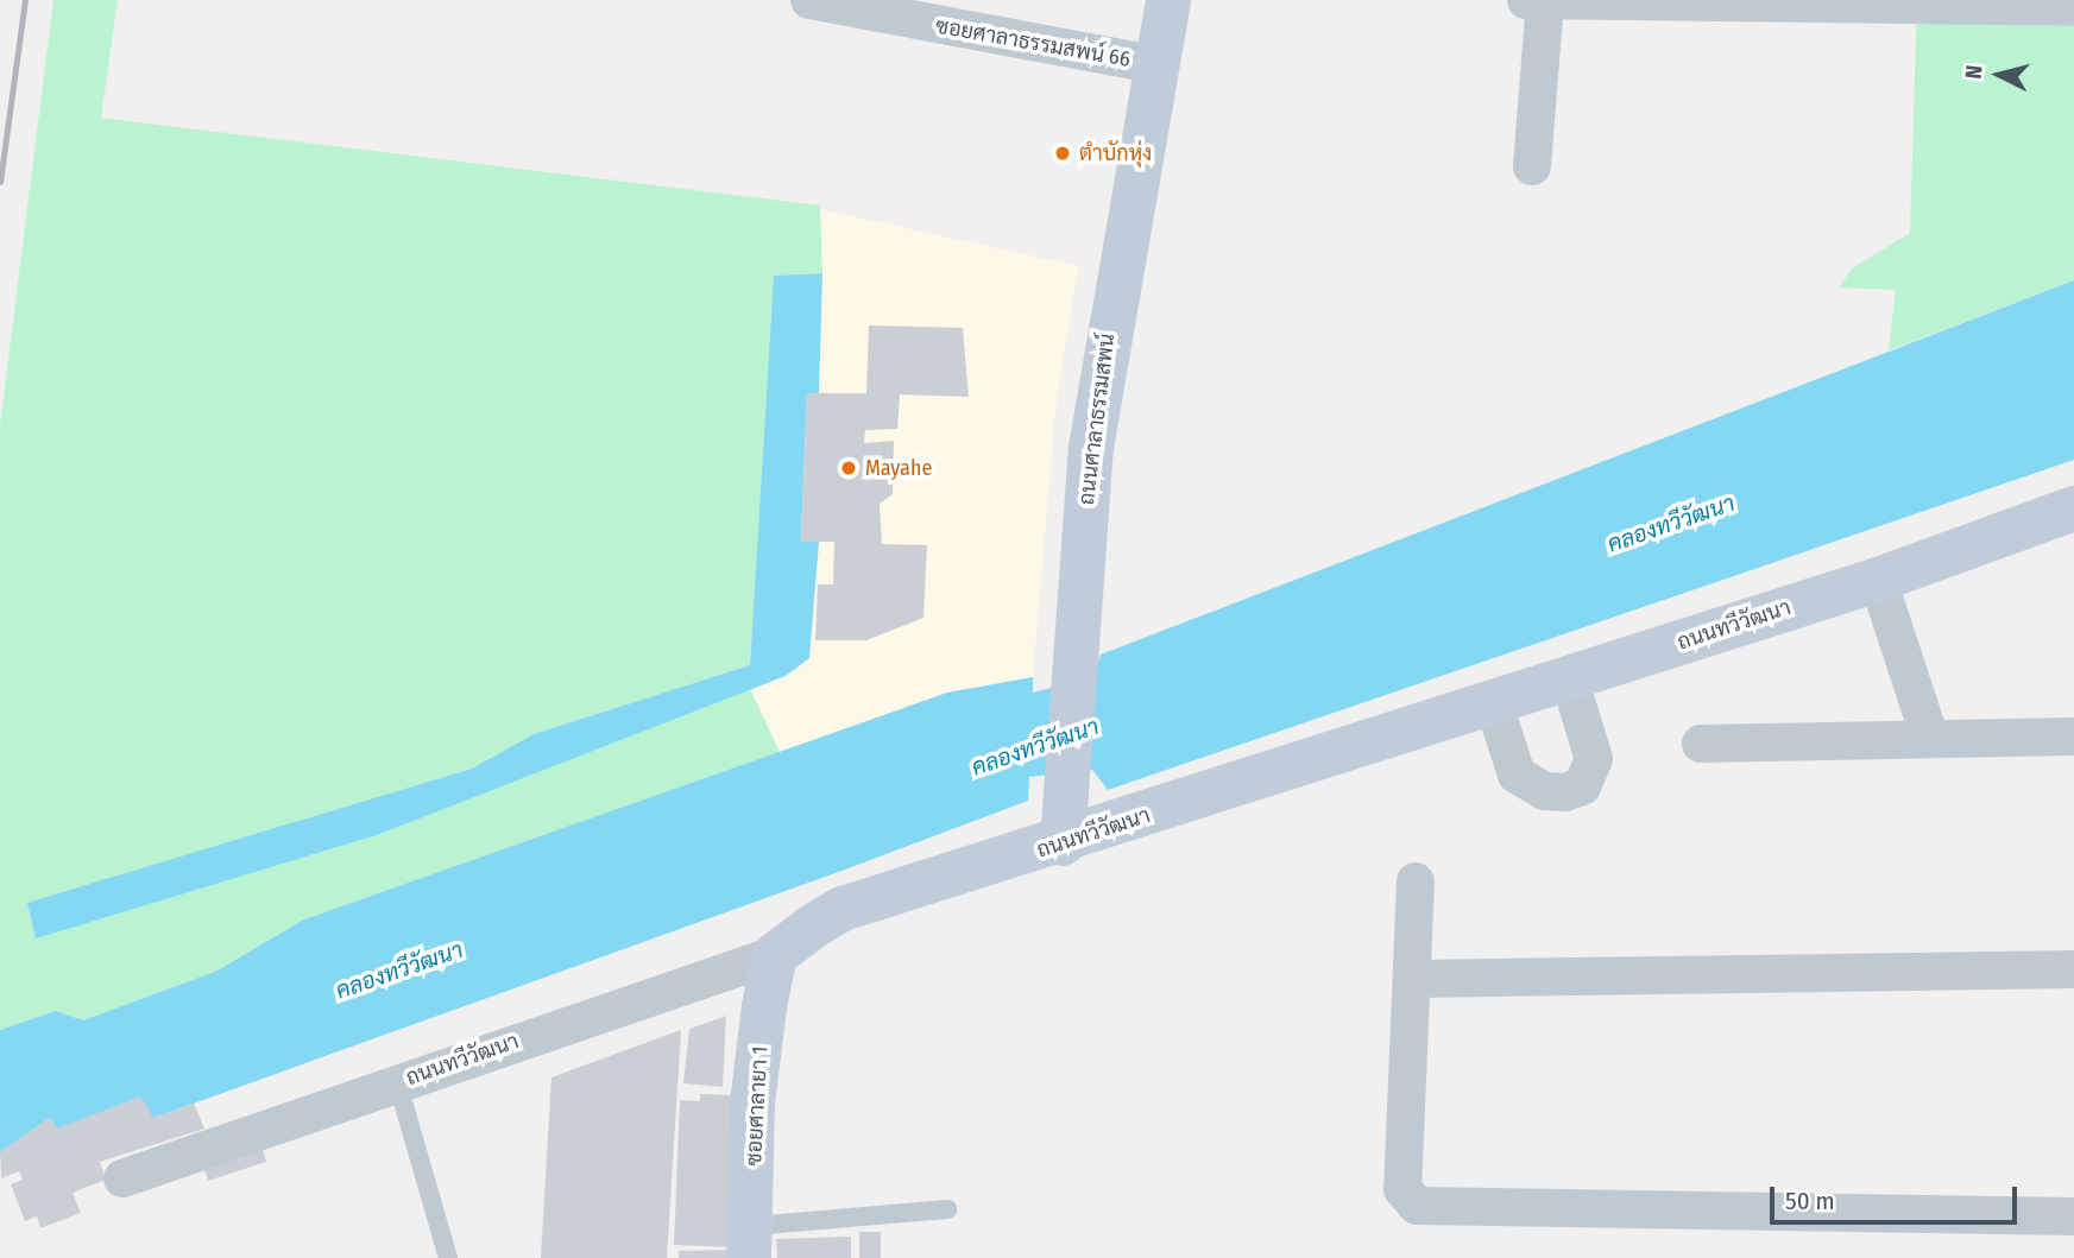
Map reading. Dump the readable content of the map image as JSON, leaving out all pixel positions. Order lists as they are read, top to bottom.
{
  "streets": {
    "main road": ["ถนนศาลาธรรมสพน์", "ถนนทวีวัฒนา", "ซอยศาลายา 1"],
    "street": ["ซอยศาลาธรรมสพน์ 66"]
  },
  "crossings": [
    ["ซอยศาลาธรรมสพน์ 66", "ถนนศาลาธรรมสพน์"],
    ["ถนนศาลาธรรมสพน์", "ถนนทวีวัฒนา"],
    ["ถนนทวีวัฒนา", "ซอยศาลายา 1"]
  ],
  "water": ["คลองทวีวัฒนา"],
  "places": ["ตำบักหุ่ง", "Mayahe"],
  "scale_bar": "50 m",
  "north": "left"
}
